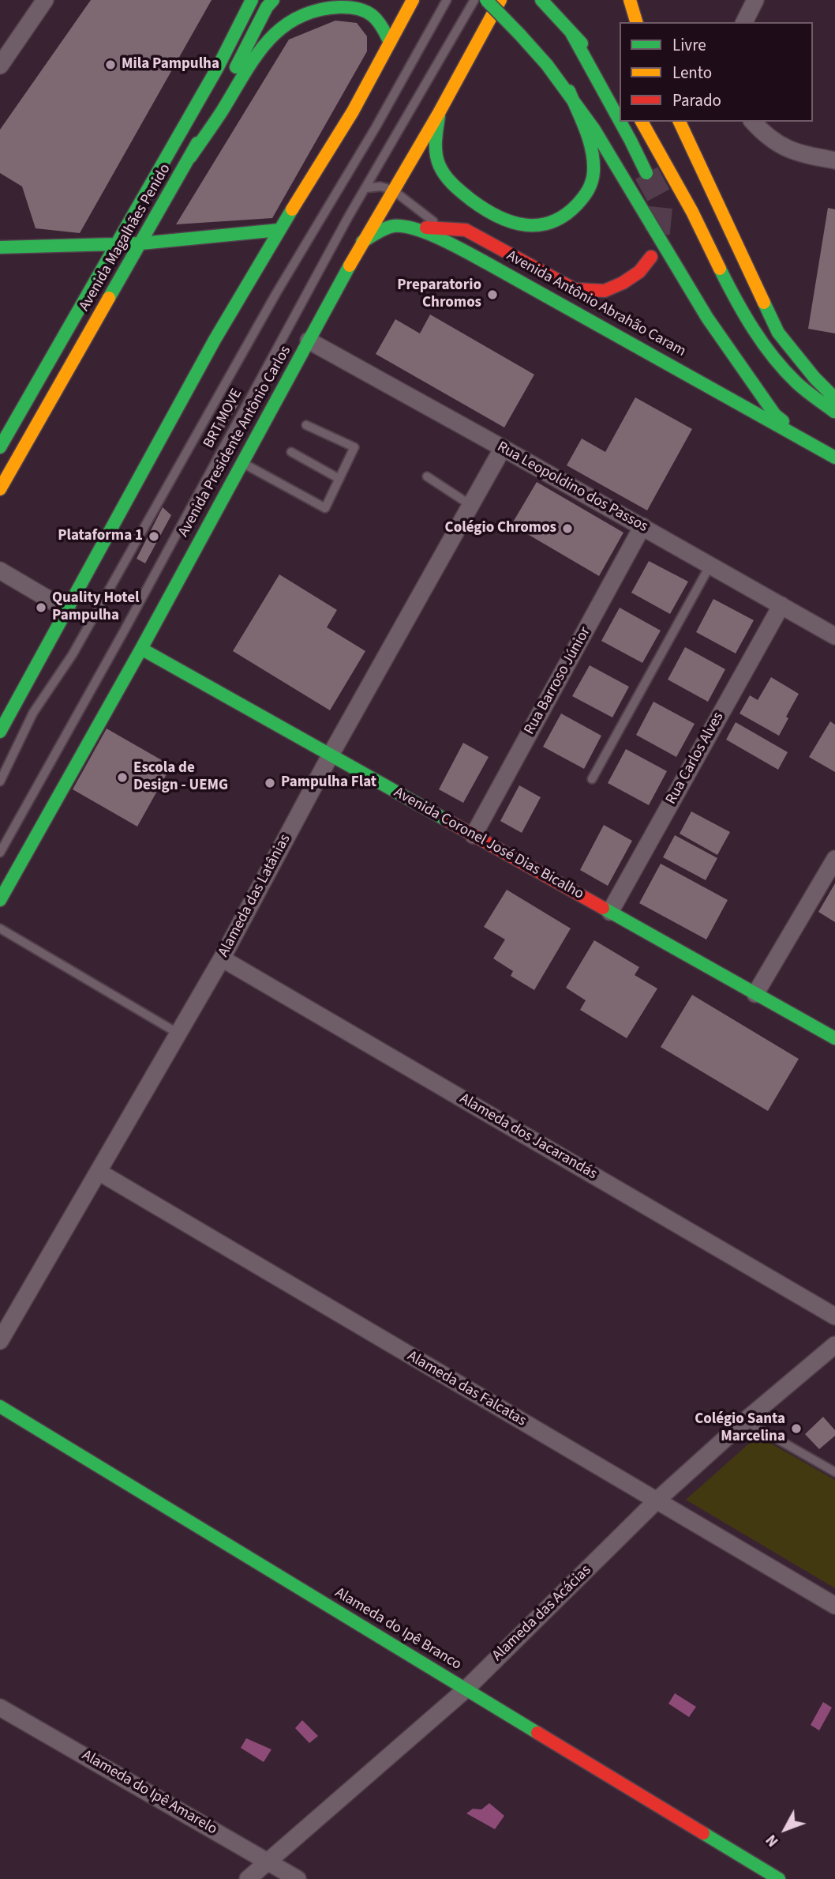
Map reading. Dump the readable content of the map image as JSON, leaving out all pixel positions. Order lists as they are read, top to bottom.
{
  "streets": {
    "main road": [
      "Avenida Magalhães Penido",
      "Avenida Antônio Abrahão Caram",
      "Avenida Presidente Antônio Carlos",
      "Avenida Coronel José Dias Bicalho",
      "Alameda do Ipê Branco"
    ],
    "street": [
      "Rua Leopoldino dos Passos",
      "Rua Barroso Júnior",
      "Rua Carlos Alves",
      "Alameda das Latânias",
      "Alameda dos Jacarandás",
      "Alameda das Falcatas",
      "Alameda das Acácias",
      "Alameda do Ipê Amarelo"
    ],
    "lane": ["BRT MOVE"]
  },
  "crossings": [
    ["Avenida Antônio Abrahão Caram", "Avenida Presidente Antônio Carlos"],
    ["Avenida Presidente Antônio Carlos", "Rua Leopoldino dos Passos"],
    ["Avenida Presidente Antônio Carlos", "Avenida Coronel José Dias Bicalho"],
    ["Rua Leopoldino dos Passos", "Rua Barroso Júnior"],
    ["Rua Leopoldino dos Passos", "Rua Carlos Alves"],
    ["Rua Leopoldino dos Passos", "Alameda das Latânias"],
    ["Rua Barroso Júnior", "Avenida Coronel José Dias Bicalho"],
    ["Rua Carlos Alves", "Avenida Coronel José Dias Bicalho"],
    ["Avenida Coronel José Dias Bicalho", "Alameda das Latânias"],
    ["Alameda das Latânias", "Alameda dos Jacarandás"],
    ["Alameda das Latânias", "Alameda das Falcatas"],
    ["Alameda das Falcatas", "Alameda das Acácias"],
    ["Alameda das Acácias", "Alameda do Ipê Branco"],
    ["Alameda das Acácias", "Alameda do Ipê Amarelo"]
  ],
  "places": [
    "Mila Pampulha",
    "Preparatorio Chromos",
    "Colégio Chromos",
    "Plataforma 1",
    "Quality Hotel Pampulha",
    "Escola de Design - UEMG",
    "Pampulha Flat",
    "Colégio Santa Marcelina"
  ],
  "legend": ["Livre", "Lento", "Parado"],
  "north": "bottom left"
}
